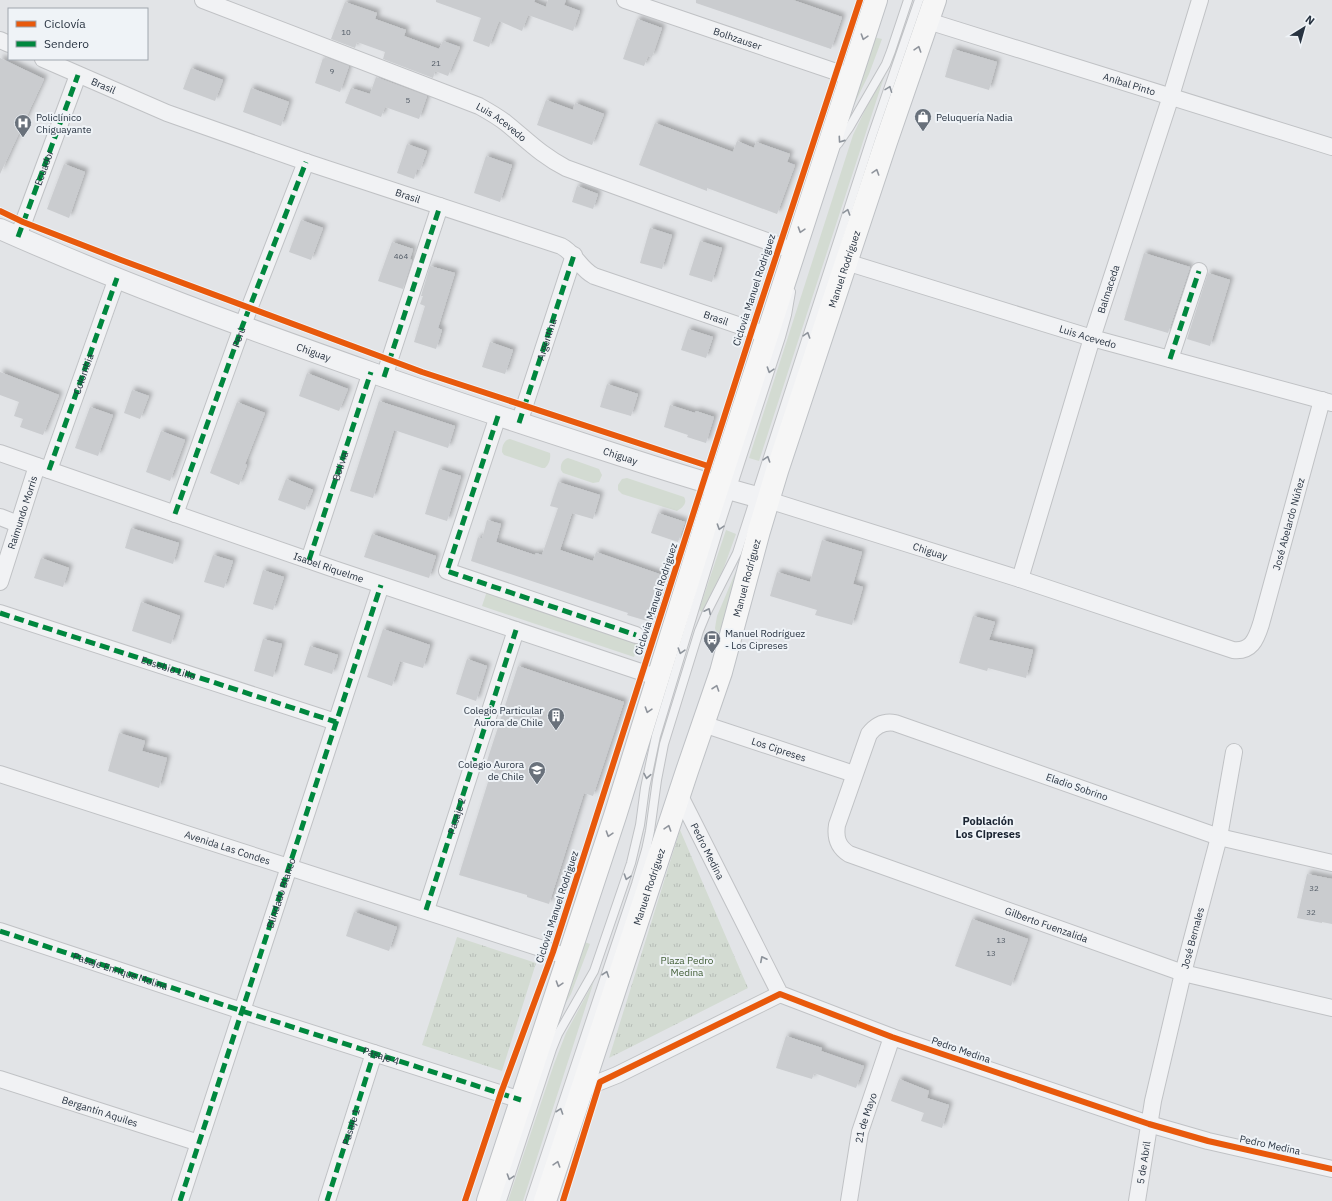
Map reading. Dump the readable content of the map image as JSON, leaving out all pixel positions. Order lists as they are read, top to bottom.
{
  "streets": {
    "main road": ["Manuel Rodríguez"],
    "street": [
      "Bolhzauser",
      "Aníbal Pinto",
      "Brasil",
      "Luis Acevedo",
      "Ecuador",
      "Balmaceda",
      "Perú",
      "Argentina",
      "Chiguay",
      "Colombia",
      "Bolivia",
      "Raimundo Morris",
      "José Abelardo Núñez",
      "Isabel Riquelme",
      "Eusebio Lillo",
      "Los Cipreses",
      "Eladio Sobrino",
      "Pasaje 2",
      "Avenida Las Condes",
      "Pedro Medina",
      "Blindado Blanco",
      "Gilberto Fuenzalida",
      "José Bernales",
      "Pasaje Enrique Molina",
      "Pasaje 4",
      "Bergantín Aquiles",
      "21 de Mayo",
      "Pasaje 1",
      "5 de Abril"
    ],
    "cycle path": ["Ciclovía Manuel Rodriguez"]
  },
  "crossings": [
    ["Aníbal Pinto", "Manuel Rodríguez"],
    ["Aníbal Pinto", "Balmaceda"],
    ["Brasil", "Ecuador"],
    ["Brasil", "Perú"],
    ["Brasil", "Argentina"],
    ["Brasil", "Bolivia"],
    ["Luis Acevedo", "Manuel Rodríguez"],
    ["Luis Acevedo", "Balmaceda"],
    ["Luis Acevedo", "José Abelardo Núñez"],
    ["Ecuador", "Chiguay"],
    ["Manuel Rodríguez", "Chiguay"],
    ["Manuel Rodríguez", "Los Cipreses"],
    ["Manuel Rodríguez", "Pedro Medina"],
    ["Balmaceda", "Chiguay"],
    ["Perú", "Chiguay"],
    ["Perú", "Isabel Riquelme"],
    ["Argentina", "Chiguay"],
    ["Chiguay", "Colombia"],
    ["Chiguay", "Bolivia"],
    ["Chiguay", "José Abelardo Núñez"],
    ["Colombia", "Raimundo Morris"],
    ["Colombia", "Isabel Riquelme"],
    ["Bolivia", "Isabel Riquelme"],
    ["Raimundo Morris", "Isabel Riquelme"],
    ["Isabel Riquelme", "Pasaje 2"],
    ["Isabel Riquelme", "Blindado Blanco"],
    ["Eusebio Lillo", "Blindado Blanco"],
    ["Los Cipreses", "Eladio Sobrino"],
    ["Los Cipreses", "Gilberto Fuenzalida"],
    ["Eladio Sobrino", "Gilberto Fuenzalida"],
    ["Eladio Sobrino", "José Bernales"],
    ["Pasaje 2", "Avenida Las Condes"],
    ["Avenida Las Condes", "Blindado Blanco"],
    ["Pedro Medina", "José Bernales"],
    ["Pedro Medina", "21 de Mayo"],
    ["Pedro Medina", "5 de Abril"],
    ["Blindado Blanco", "Pasaje Enrique Molina"],
    ["Blindado Blanco", "Pasaje 4"],
    ["Blindado Blanco", "Bergantín Aquiles"],
    ["Gilberto Fuenzalida", "José Bernales"],
    ["José Bernales", "5 de Abril"],
    ["Pasaje Enrique Molina", "Pasaje 4"],
    ["Pasaje 4", "Pasaje 1"]
  ],
  "districts": ["Población Los Cipreses"],
  "parks": ["Plaza Pedro Medina"],
  "places": {
    "shop": ["Peluquería Nadia"],
    "hospital": ["Policlínico Chiguayante"],
    "bus stop": ["Manuel Rodríguez - Los Cipreses"],
    "building": ["Colegio Particular Aurora de Chile"],
    "school or university": ["Colegio Aurora de Chile"]
  },
  "house_numbers": [
    "10",
    "21",
    "9",
    "5",
    "464",
    "32",
    "32",
    "13",
    "13"
  ],
  "legend": ["Ciclovía", "Sendero"],
  "north": "top right"
}
